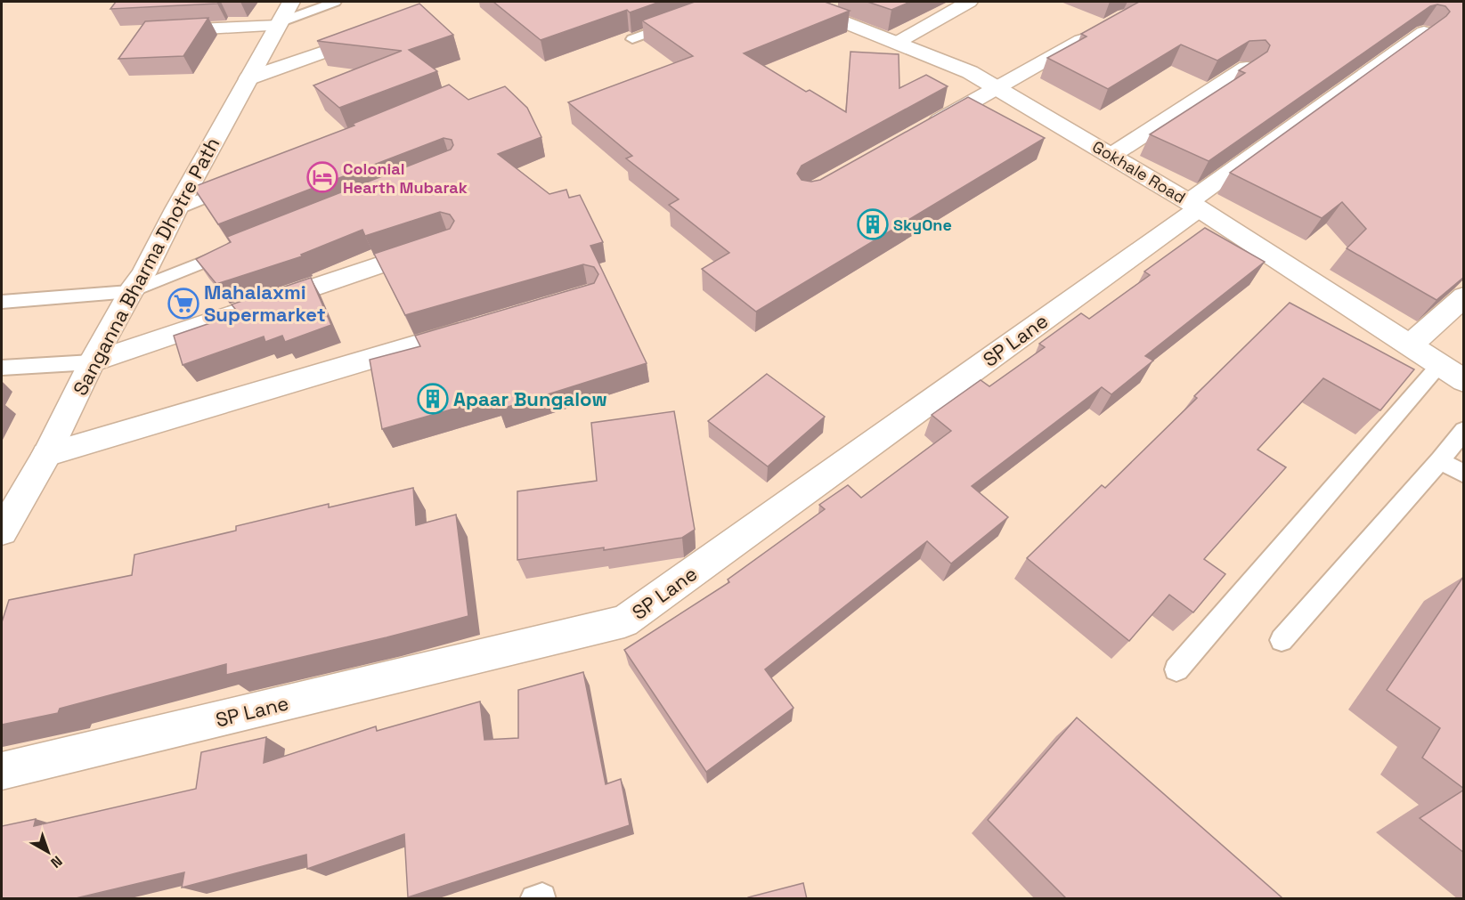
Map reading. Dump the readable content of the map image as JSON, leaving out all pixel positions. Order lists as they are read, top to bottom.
{
  "streets": {
    "street": ["Gokhale Road", "Sanganna Bharma Dhotre Path", "SP Lane"]
  },
  "crossings": [
    ["Gokhale Road", "SP Lane"]
  ],
  "places": {
    "hotel": ["Colonial Hearth Mubarak"],
    "building": ["SkyOne", "Apaar Bungalow"],
    "supermarket": ["Mahalaxmi Supermarket"]
  },
  "north": "bottom right"
}
